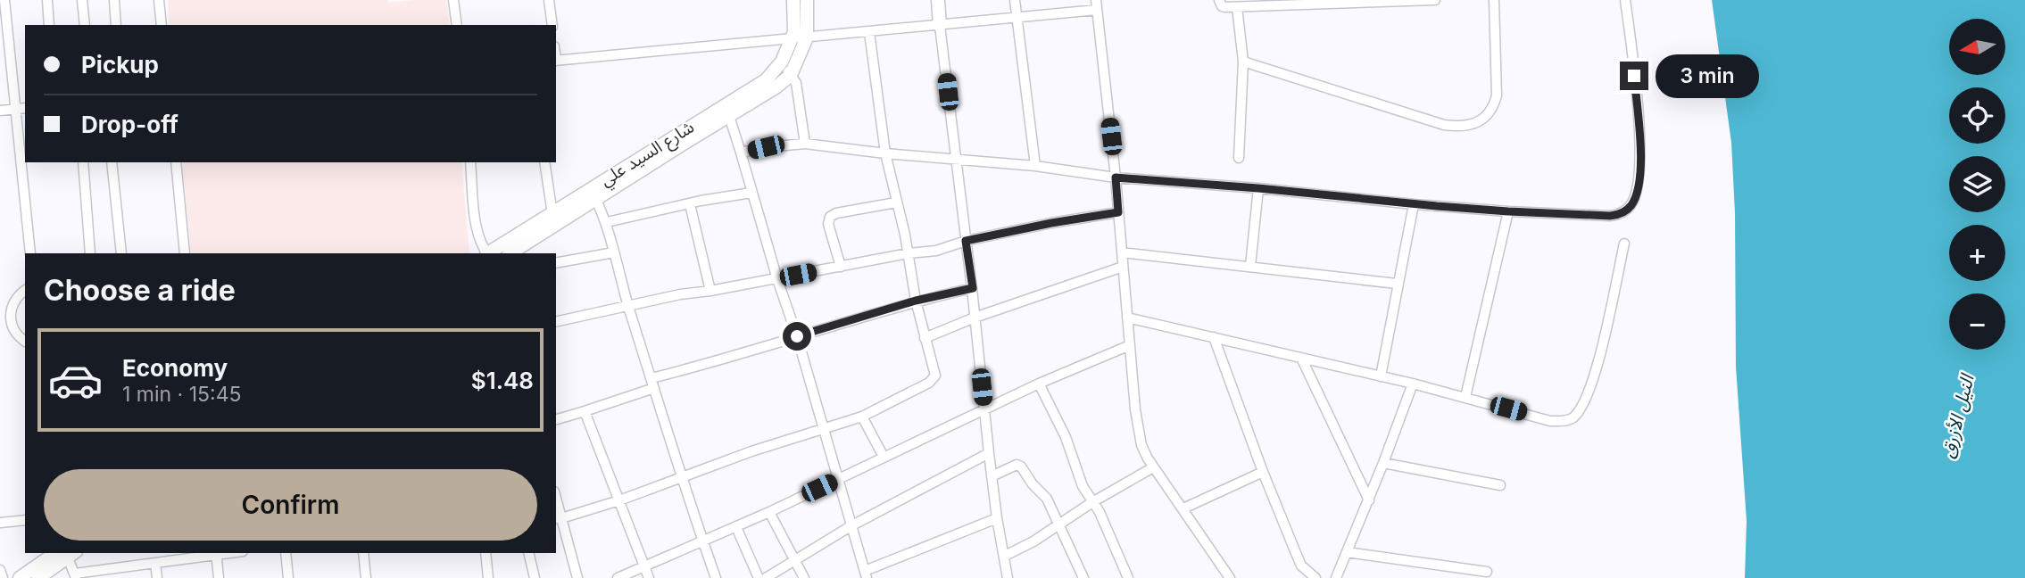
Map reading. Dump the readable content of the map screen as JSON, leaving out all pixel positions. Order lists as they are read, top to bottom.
{
  "streets": {
    "main road": ["شارع السيد علي"]
  },
  "water": ["النيل الأزرق"],
  "north": "left",
  "page": {
    "map_buttons": ["+", "−"],
    "banner": ["Pickup", "Drop-off"],
    "bubble": "3 min",
    "heading": "Choose a ride",
    "list": [
      {
        "name": "Economy",
        "note": "1 min · 15:45",
        "value": "$1.48"
      }
    ],
    "buttons": "Confirm"
  }
}
